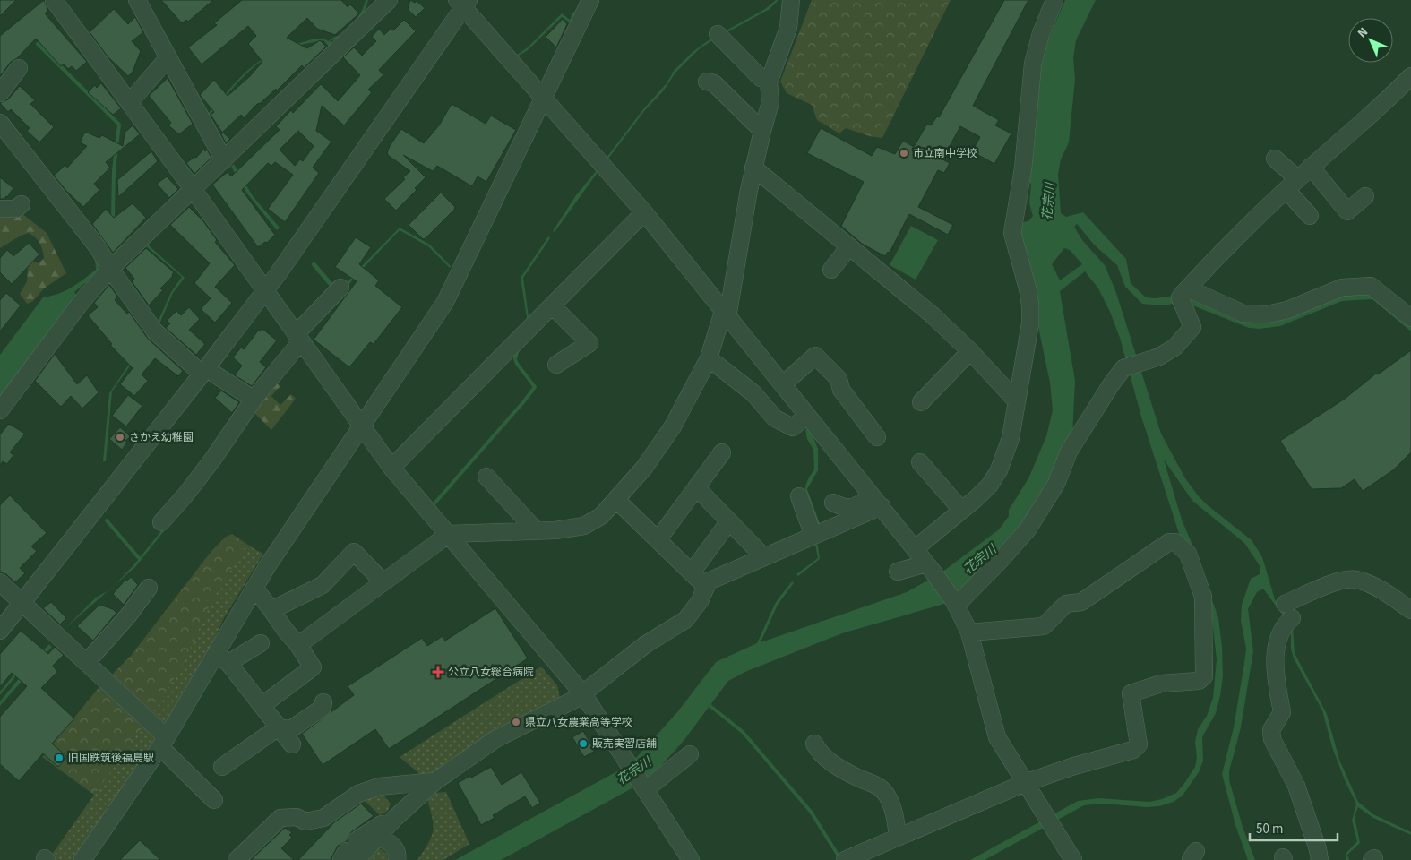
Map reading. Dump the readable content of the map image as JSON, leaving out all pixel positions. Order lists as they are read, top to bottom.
{
  "water": ["花宗川"],
  "places": {
    "other": [
      "市立南中学校",
      "さかえ幼稚園",
      "県立八女農業高等学校",
      "販売実習店舗",
      "旧国鉄筑後福島駅"
    ],
    "health": ["公立八女総合病院"]
  },
  "scale_bar": "50 m",
  "north": "top left"
}
